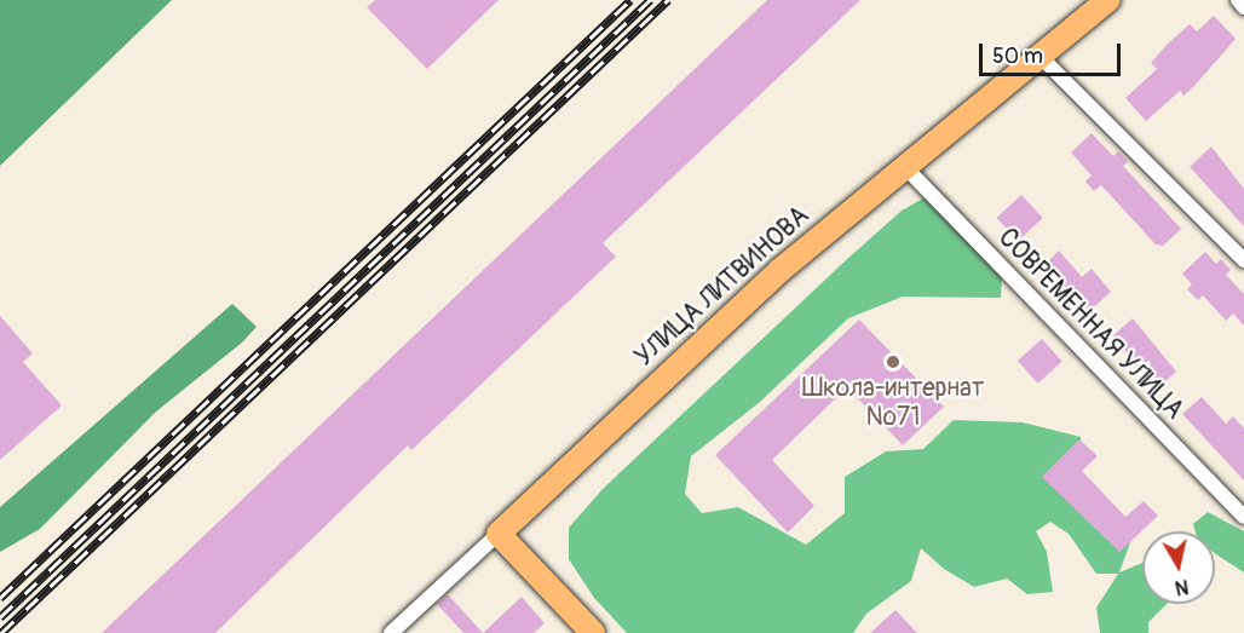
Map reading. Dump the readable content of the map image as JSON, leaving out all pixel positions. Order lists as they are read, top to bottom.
{
  "streets": {
    "main road": ["УЛИЦА ЛИТВИНОВА"],
    "street": ["СОВРЕМЕННАЯ УЛИЦА"]
  },
  "crossings": [
    ["УЛИЦА ЛИТВИНОВА", "СОВРЕМЕННАЯ УЛИЦА"]
  ],
  "places": ["Школа-интернат №71"],
  "scale_bar": "50 m",
  "north": "bottom"
}
